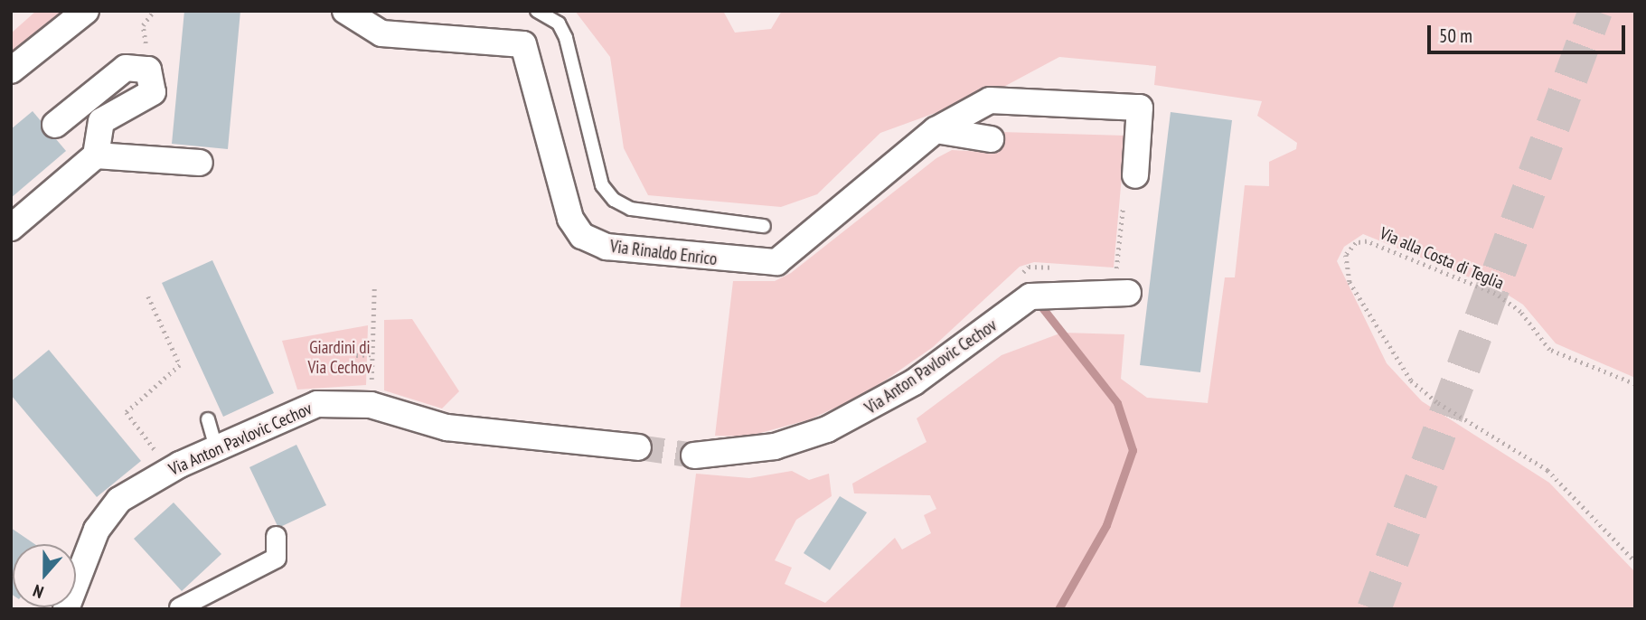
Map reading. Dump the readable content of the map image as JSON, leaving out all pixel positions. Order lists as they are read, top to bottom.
{
  "streets": {
    "street": ["Via Rinaldo Enrico", "Via Anton Pavlovic Cechov"],
    "path": ["Via alla Costa di Teglia"]
  },
  "parks": ["Giardini di Via Cechov"],
  "scale_bar": "50 m",
  "north": "bottom"
}
